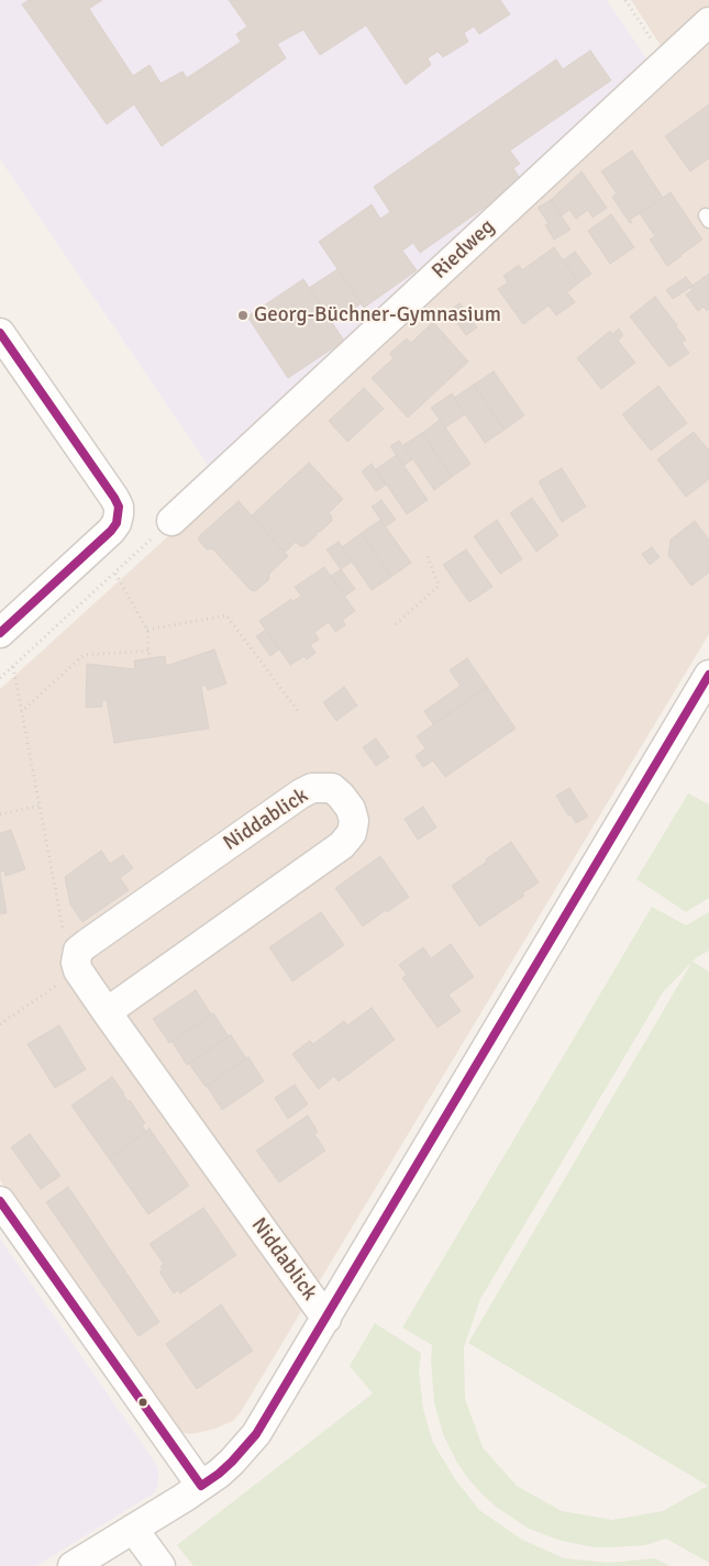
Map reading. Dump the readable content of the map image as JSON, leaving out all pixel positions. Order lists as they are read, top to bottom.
{
  "streets": {
    "street": ["Riedweg", "Niddablick"]
  },
  "places": ["Georg-Büchner-Gymnasium"]
}
